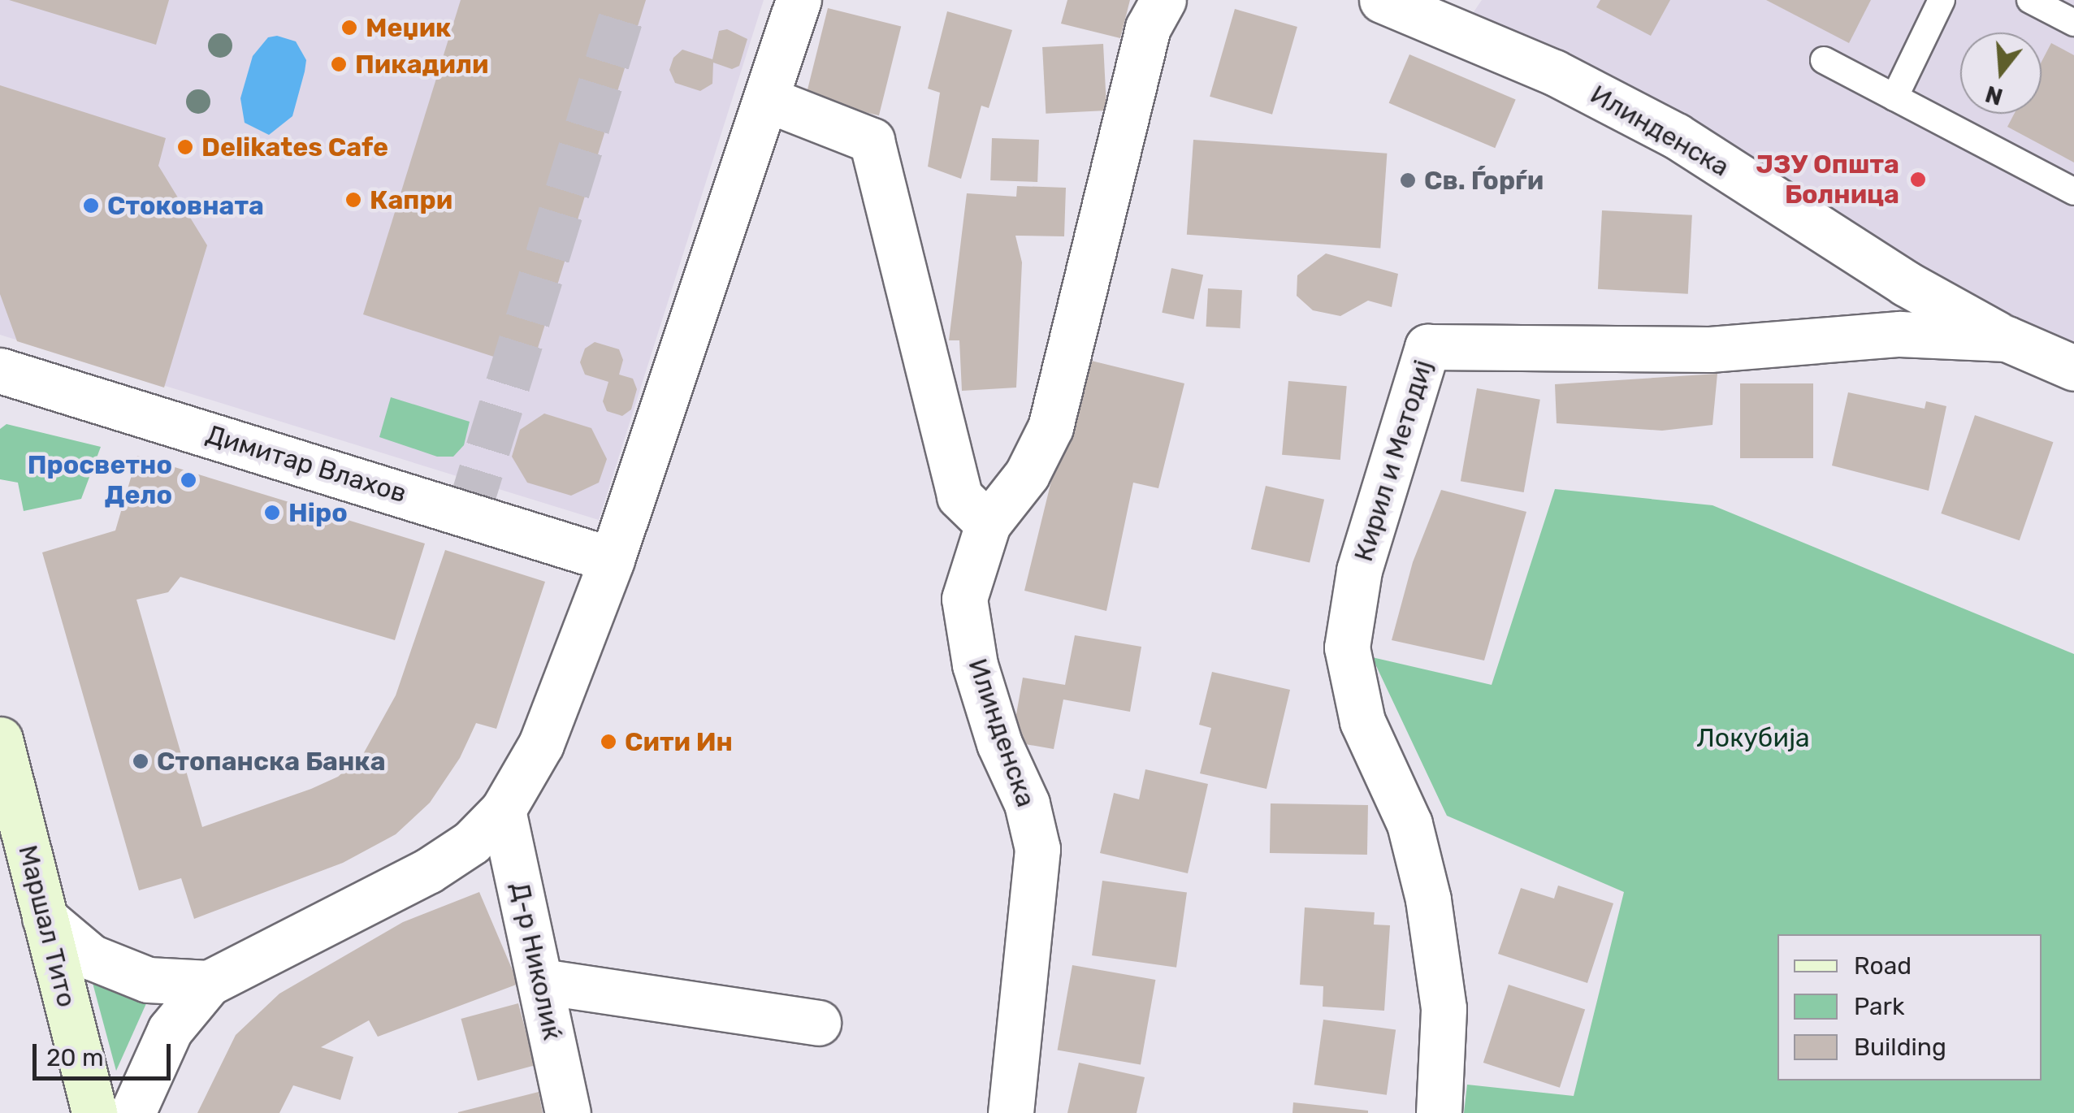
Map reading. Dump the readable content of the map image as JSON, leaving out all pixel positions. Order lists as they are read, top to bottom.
{
  "streets": {
    "street": [
      "Илинденска",
      "Кирил и Методиј",
      "Димитар Влахов",
      "Маршал Тито",
      "Д-р Николиќ"
    ]
  },
  "crossings": [
    ["Илинденска", "Кирил и Методиј"]
  ],
  "parks": ["Локубија"],
  "places": [
    "Меџик",
    "Пикадили",
    "Delikates Cafe",
    "ЈЗУ Општа Болница",
    "Св. Ѓорѓи",
    "Капри",
    "Стоковната",
    "Просветно Дело",
    "Hipo",
    "Сити Ин",
    "Стопанска Банка"
  ],
  "legend": ["Road", "Park", "Building"],
  "scale_bar": "20 m",
  "north": "bottom"
}
